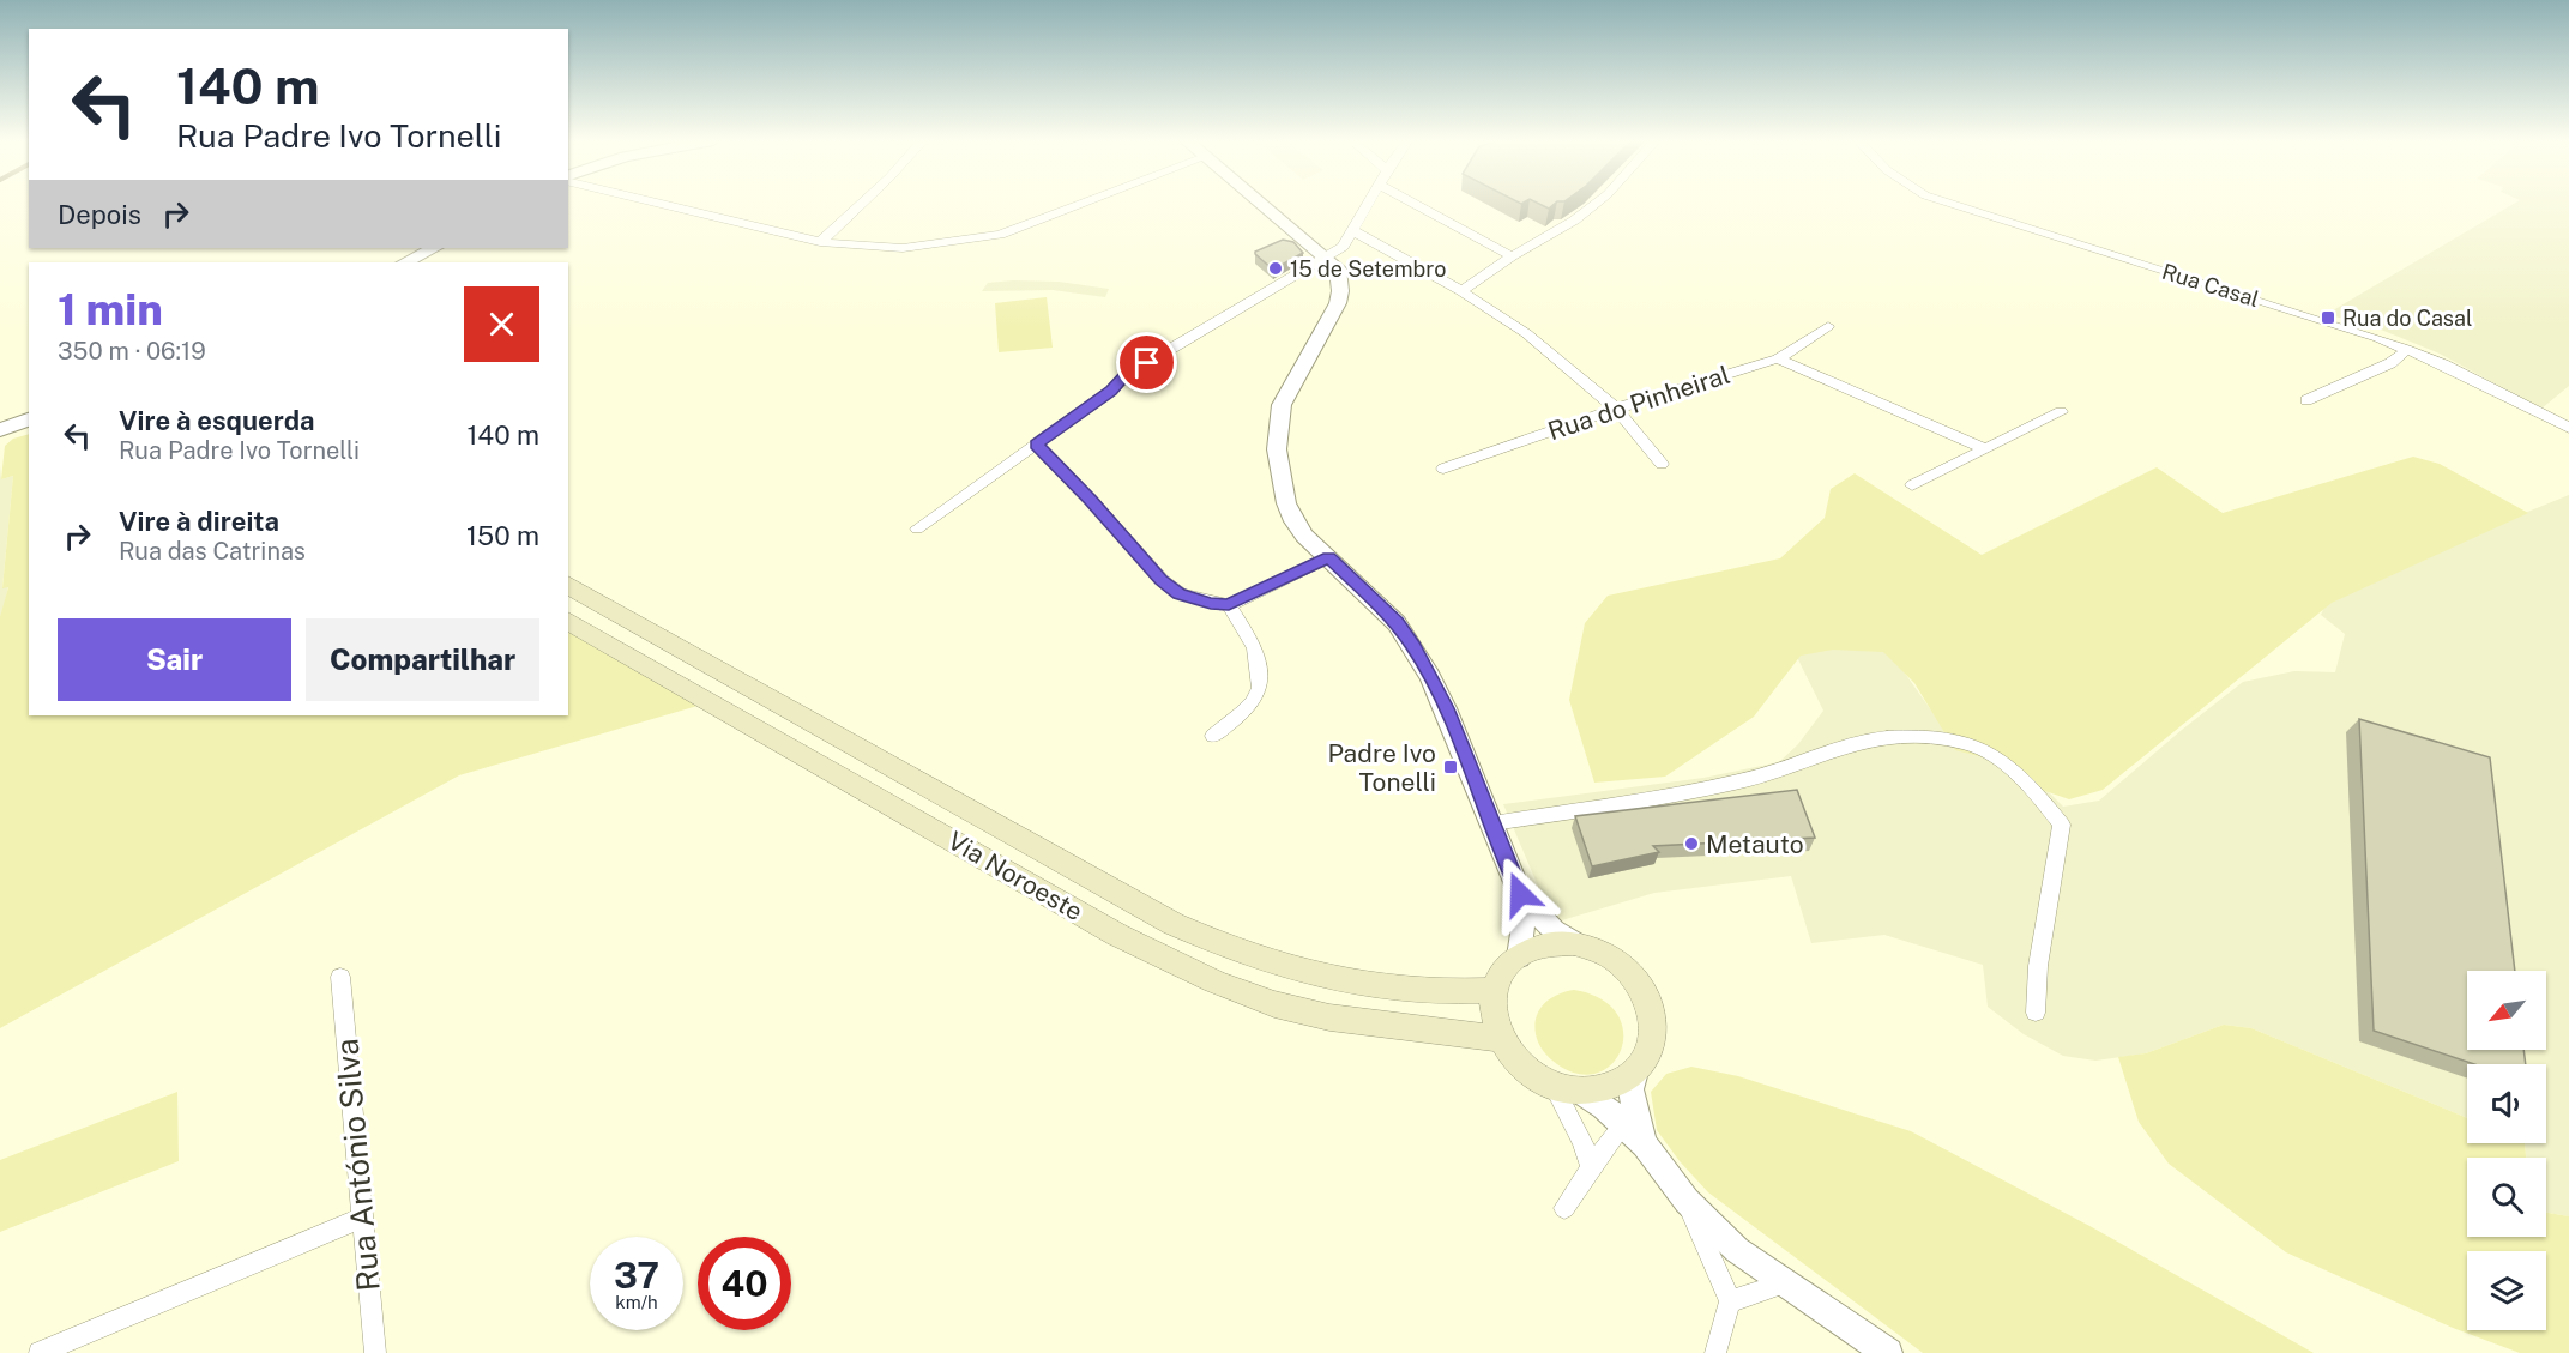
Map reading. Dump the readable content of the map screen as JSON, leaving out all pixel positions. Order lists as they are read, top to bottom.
{
  "streets": {
    "main road": ["Via Noroeste"],
    "street": ["Rua Casal", "Rua do Pinheiral", "Rua António Silva"]
  },
  "places": {
    "other": ["15 de Setembro", "Metauto"],
    "transit": ["Rua do Casal", "Padre Ivo Tonelli"]
  },
  "north": "bottom left",
  "page": {
    "turn": ["140 m", "Rua Padre Ivo Tornelli"],
    "then": "Depois",
    "heading": ["1 min", "350 m · 06:19"],
    "list": [
      {
        "name": "Vire à esquerda",
        "note": "Rua Padre Ivo Tornelli",
        "value": "140 m"
      },
      {
        "name": "Vire à direita",
        "note": "Rua das Catrinas",
        "value": "150 m"
      }
    ],
    "buttons": ["Sair", "Compartilhar"],
    "speed": "37 km/h",
    "limit": "40"
  }
}
